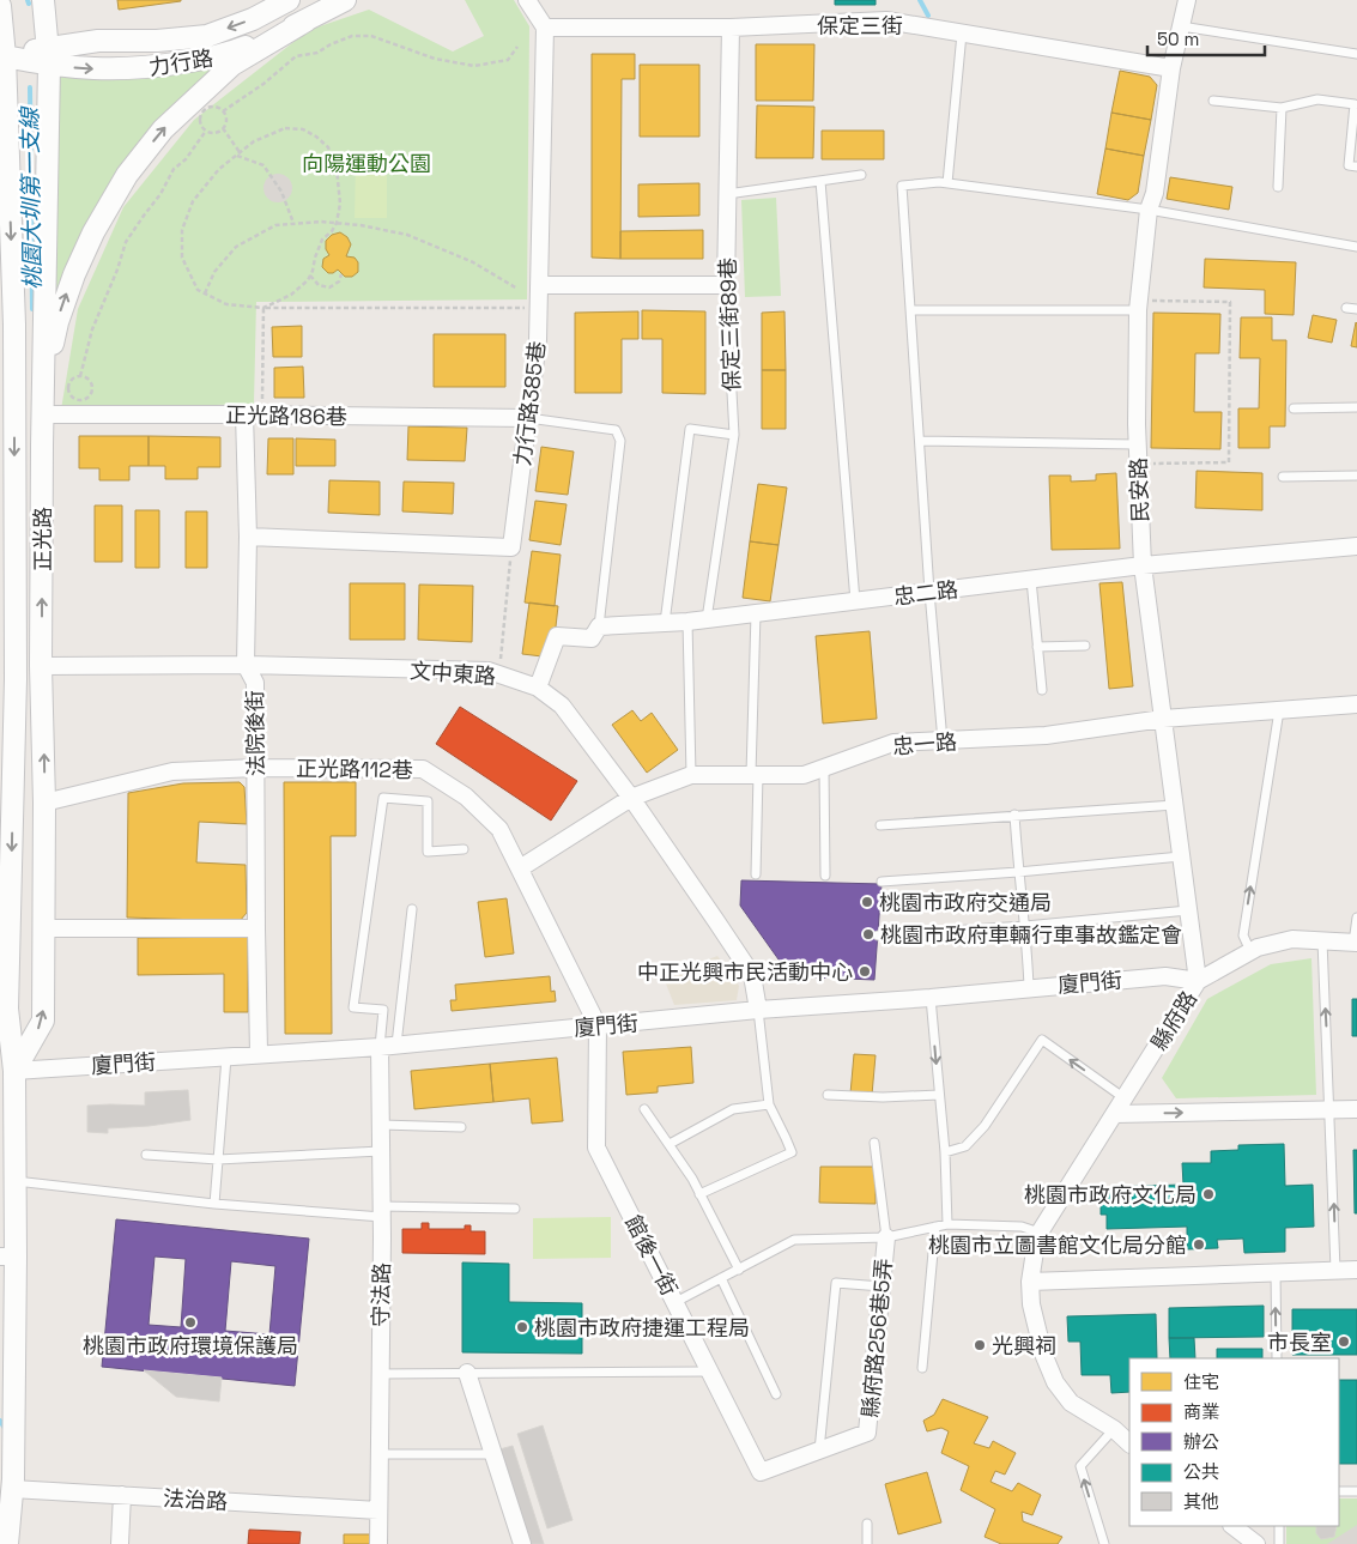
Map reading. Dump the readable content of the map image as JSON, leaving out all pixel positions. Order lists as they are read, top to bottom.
{
  "streets": {
    "street": [
      "保定三街",
      "力行路",
      "保定三街89巷",
      "力行路385巷",
      "正光路186巷",
      "民安路",
      "正光路",
      "忠二路",
      "文中東路",
      "法院後街",
      "忠一路",
      "正光路112巷",
      "廈門街",
      "縣府路",
      "館後一街",
      "守法路",
      "縣府路256巷5弄",
      "法治路"
    ]
  },
  "crossings": [
    ["保定三街", "保定三街89巷"],
    ["保定三街", "力行路385巷"],
    ["保定三街", "民安路"],
    ["力行路", "正光路"],
    ["保定三街89巷", "忠二路"],
    ["力行路385巷", "正光路186巷"],
    ["正光路186巷", "正光路"],
    ["正光路186巷", "法院後街"],
    ["民安路", "忠二路"],
    ["民安路", "忠一路"],
    ["民安路", "廈門街"],
    ["民安路", "縣府路"],
    ["正光路", "文中東路"],
    ["正光路", "正光路112巷"],
    ["正光路", "廈門街"],
    ["正光路", "法治路"],
    ["忠二路", "文中東路"],
    ["文中東路", "法院後街"],
    ["文中東路", "忠一路"],
    ["文中東路", "廈門街"],
    ["法院後街", "正光路112巷"],
    ["法院後街", "廈門街"],
    ["忠一路", "正光路112巷"],
    ["正光路112巷", "廈門街"],
    ["正光路112巷", "館後一街"],
    ["廈門街", "縣府路"],
    ["廈門街", "館後一街"],
    ["廈門街", "守法路"],
    ["館後一街", "縣府路256巷5弄"],
    ["守法路", "法治路"]
  ],
  "water": ["桃園大圳第一支線"],
  "parks": ["向陽運動公園"],
  "places": [
    "桃園市政府交通局",
    "桃園市政府車輛行車事故鑑定會",
    "中正光興市民活動中心",
    "桃園市政府文化局",
    "桃園市立圖書館文化局分館",
    "桃園市政府環境保護局",
    "桃園市政府捷運工程局",
    "市長室",
    "光興祠"
  ],
  "legend": [
    "住宅",
    "商業",
    "辦公",
    "公共",
    "其他"
  ],
  "scale_bar": "50 m"
}
